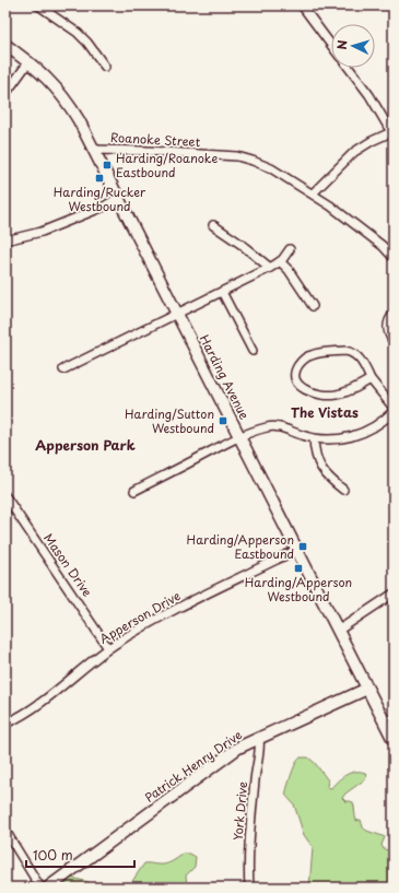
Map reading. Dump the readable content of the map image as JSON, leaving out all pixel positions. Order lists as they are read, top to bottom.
{
  "streets": {
    "main road": ["Harding Avenue", "Patrick Henry Drive"],
    "street": [
      "Roanoke Street",
      "Mason Drive",
      "Apperson Drive",
      "York Drive"
    ]
  },
  "crossings": [
    ["Roanoke Street", "Harding Avenue"],
    ["Harding Avenue", "Apperson Drive"],
    ["Harding Avenue", "Patrick Henry Drive"],
    ["Mason Drive", "Apperson Drive"],
    ["Patrick Henry Drive", "York Drive"]
  ],
  "districts": ["The Vistas", "Apperson Park"],
  "places": {
    "transit": [
      "Harding/Roanoke Eastbound",
      "Harding/Rucker Westbound",
      "Harding/Sutton Westbound",
      "Harding/Apperson Eastbound",
      "Harding/Apperson Westbound"
    ]
  },
  "scale_bar": "100 m",
  "north": "left"
}
